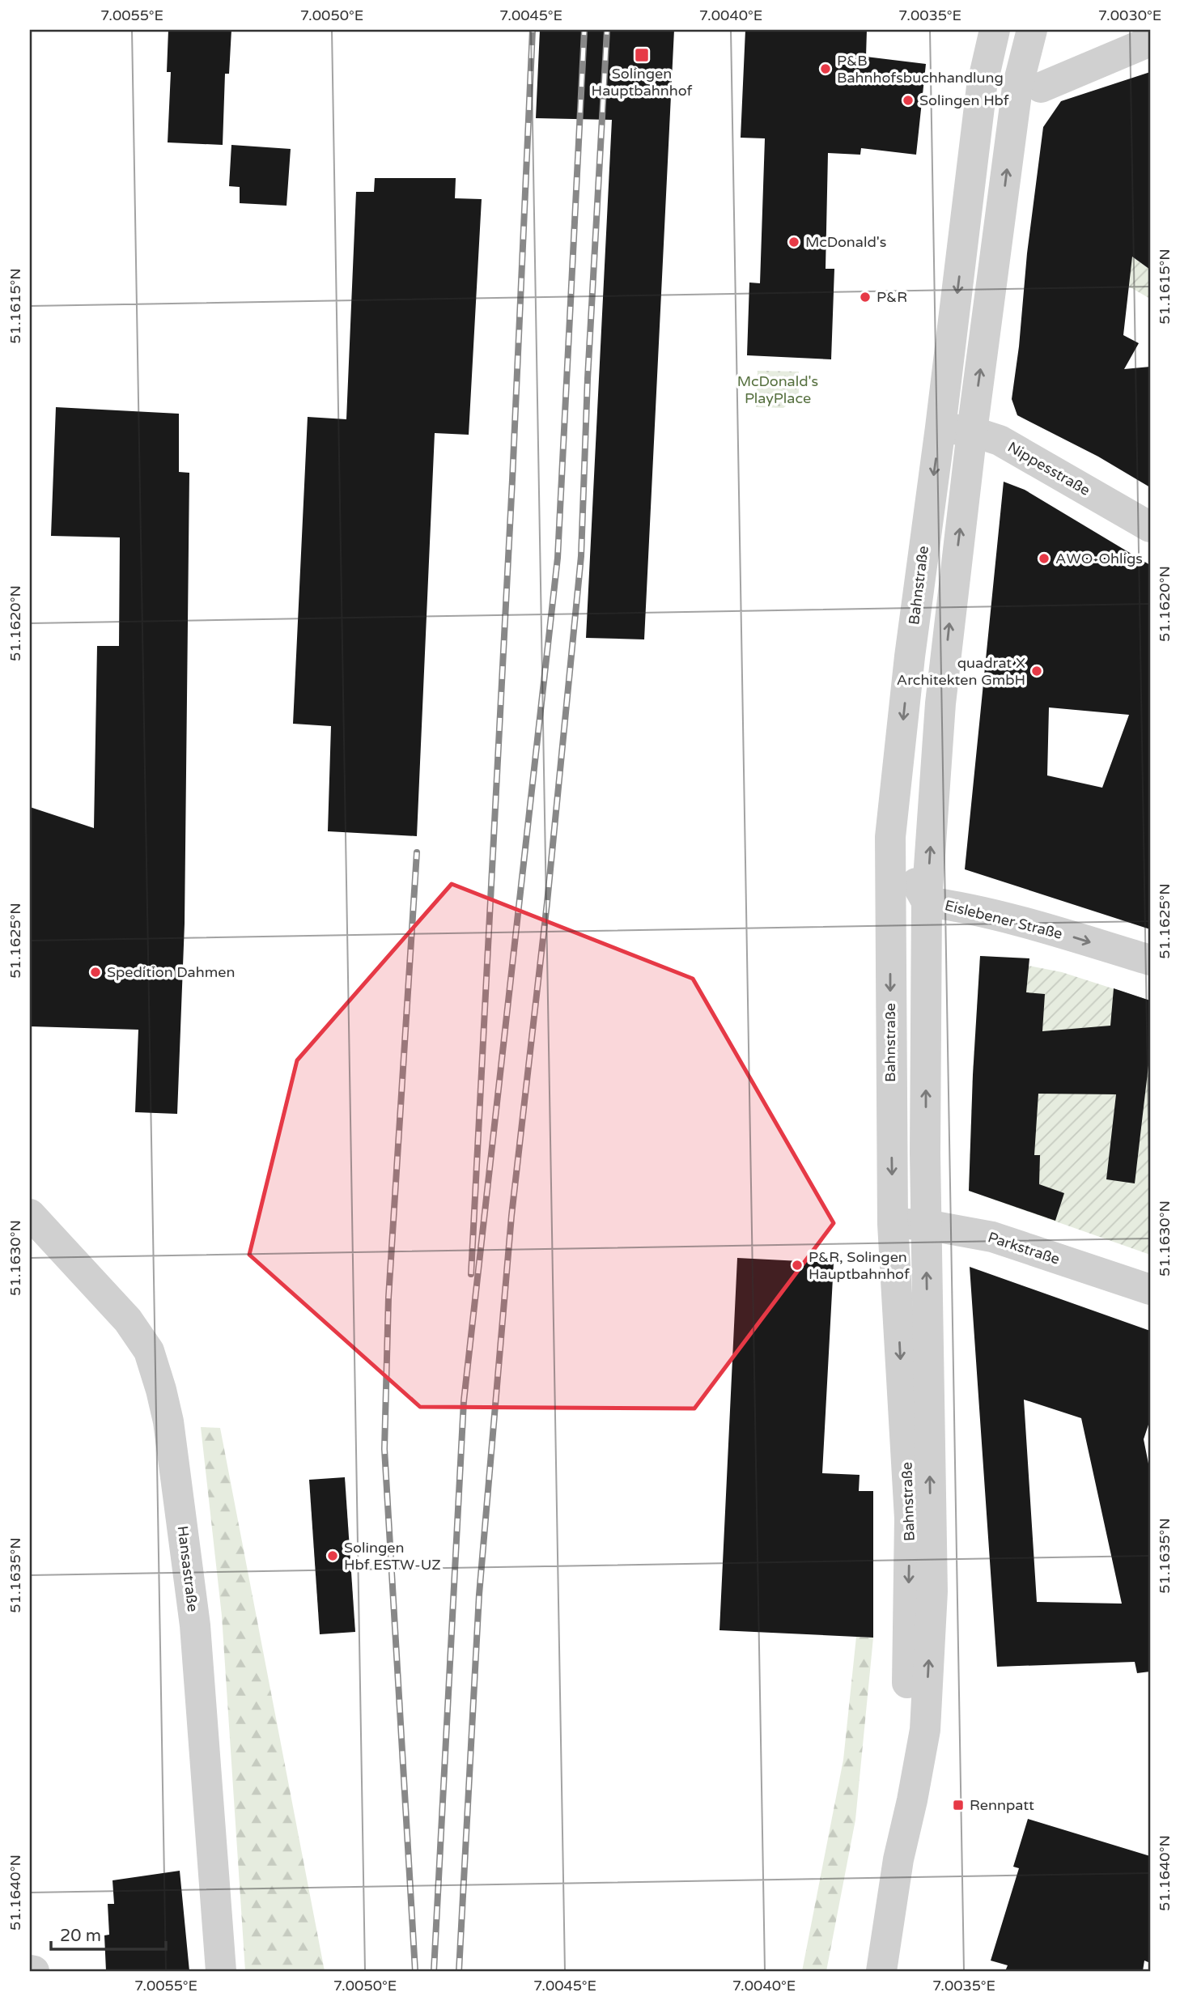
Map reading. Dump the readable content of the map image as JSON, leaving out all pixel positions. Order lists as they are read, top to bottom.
{
  "streets": {
    "street": [
      "Nippesstraße",
      "Bahnstraße",
      "Eislebener Straße",
      "Parkstraße",
      "Hansastraße"
    ]
  },
  "crossings": [
    ["Nippesstraße", "Bahnstraße"],
    ["Bahnstraße", "Eislebener Straße"],
    ["Bahnstraße", "Parkstraße"]
  ],
  "one_way": ["Eislebener Straße"],
  "parks": ["McDonald's PlayPlace"],
  "places": {
    "transit": ["Solingen Hauptbahnhof", "Rennpatt"],
    "other": [
      "P&B Bahnhofsbuchhandlung",
      "Solingen Hbf",
      "McDonald's",
      "P&R",
      "AWO-Ohligs",
      "quadrat X Architekten GmbH",
      "Spedition Dahmen",
      "P&R, Solingen Hauptbahnhof",
      "Solingen Hbf ESTW-UZ"
    ]
  },
  "scale_bar": "20 m",
  "coordinates": [
    "7.0055°E",
    "7.0050°E",
    "7.0045°E",
    "7.0040°E",
    "7.0035°E",
    "7.0030°E",
    "51.1615°N",
    "51.1620°N",
    "51.1625°N",
    "51.1630°N",
    "51.1635°N",
    "51.1640°N"
  ]
}
